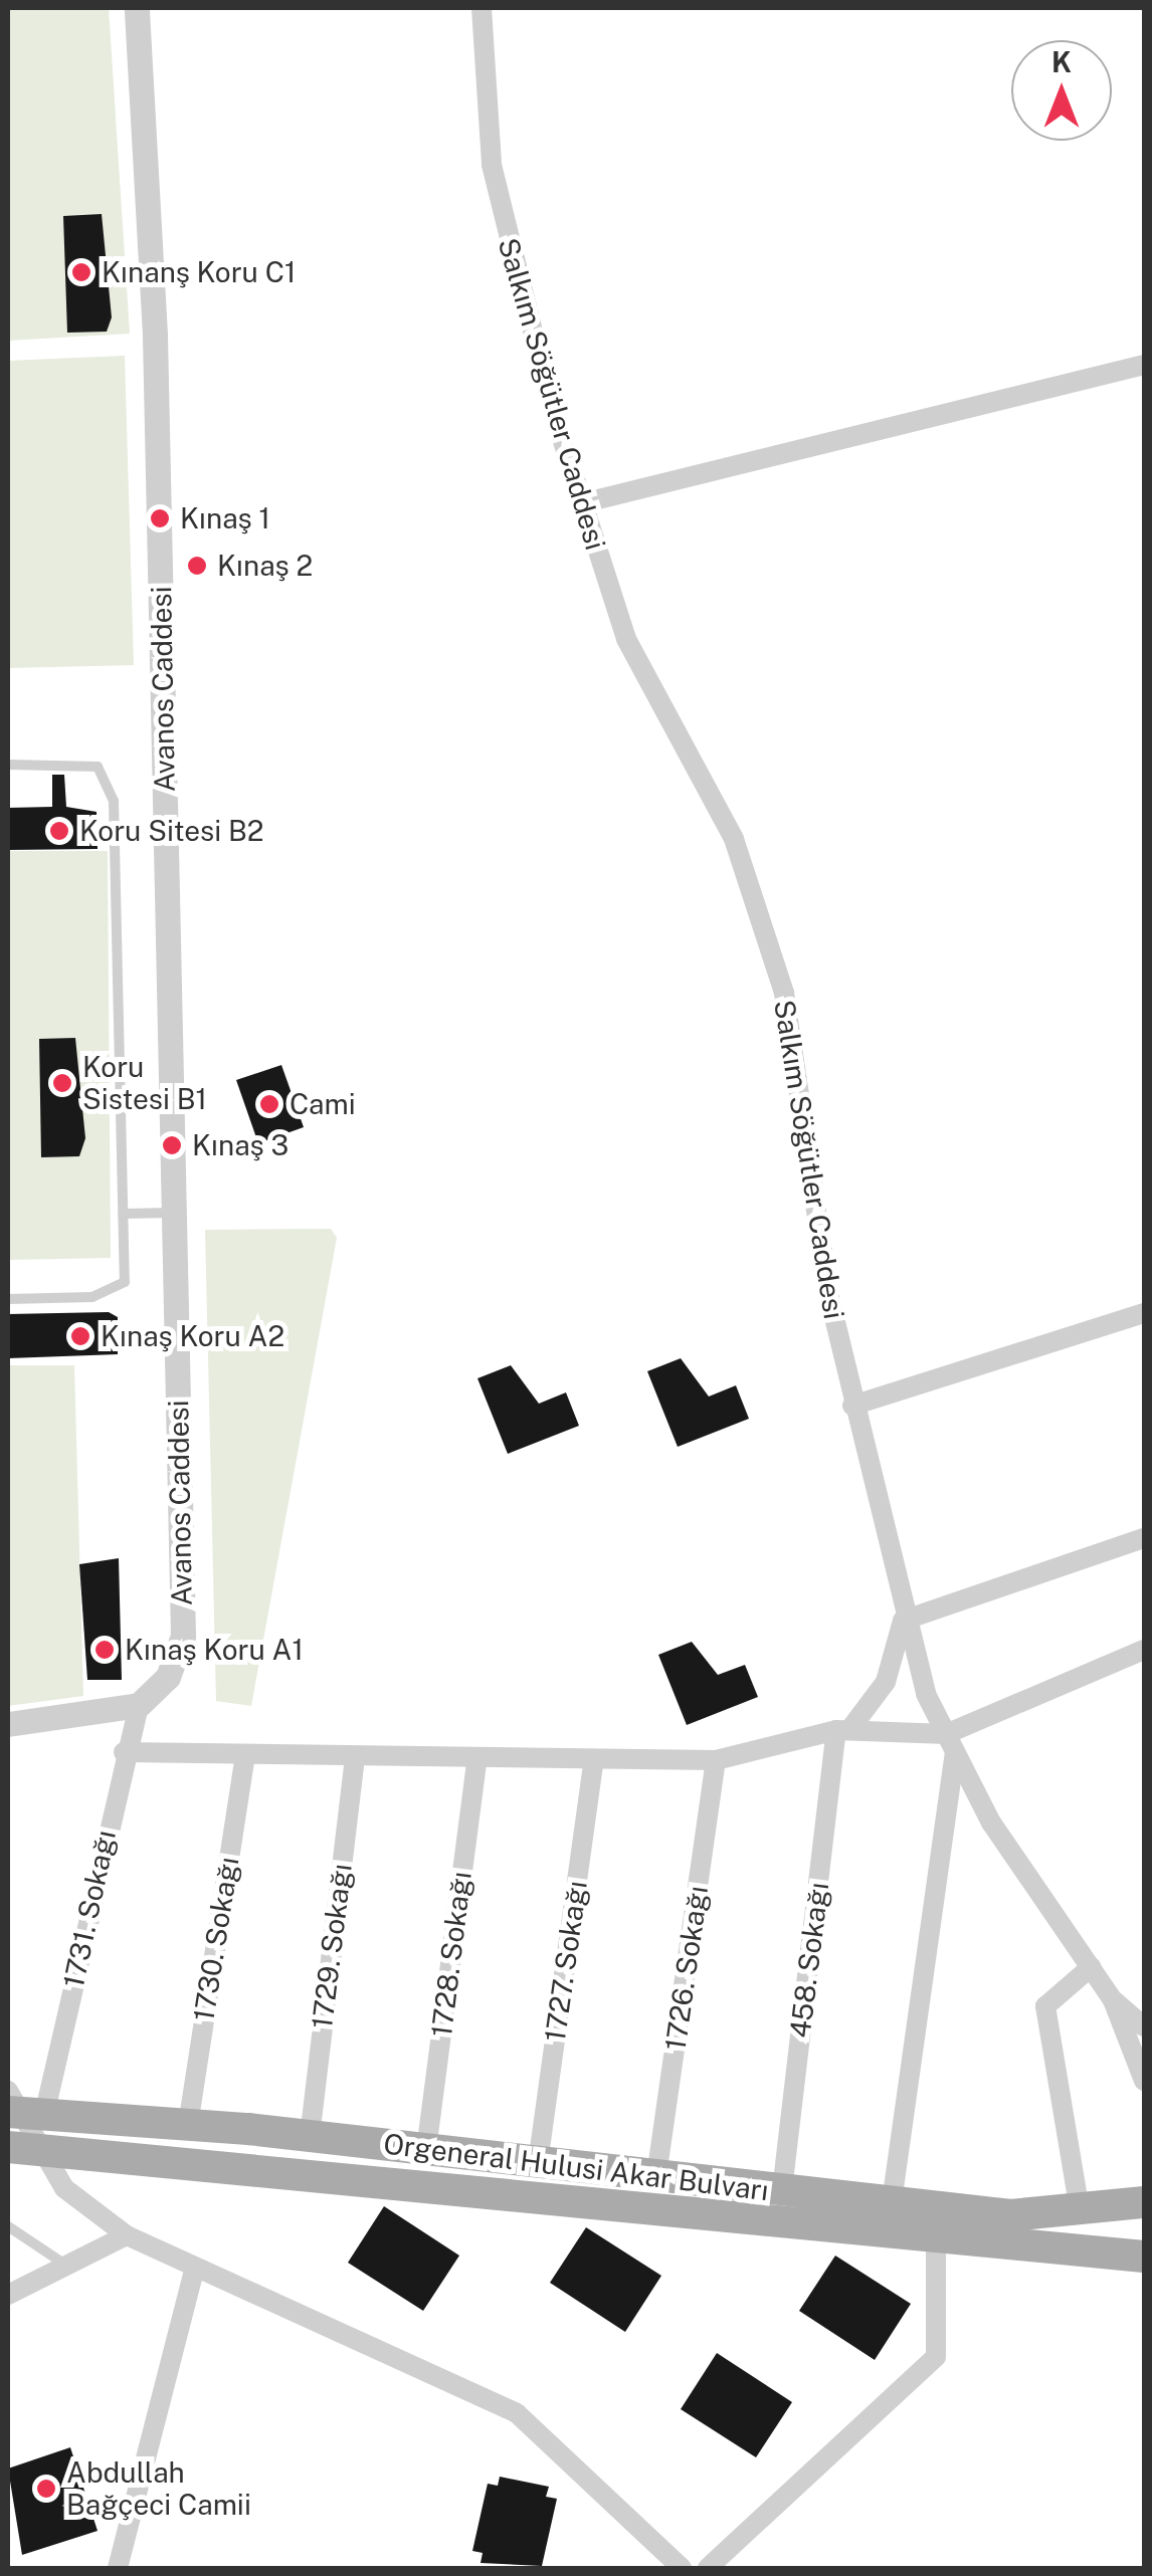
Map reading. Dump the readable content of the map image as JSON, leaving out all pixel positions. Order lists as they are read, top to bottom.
{
  "streets": {
    "main road": ["Orgeneral Hulusi Akar Bulvarı"],
    "street": [
      "Salkım Söğütler Caddesi",
      "Avanos Caddesi",
      "1731. Sokağı",
      "1730. Sokağı",
      "1729. Sokağı",
      "1728. Sokağı",
      "458. Sokağı",
      "1727. Sokağı",
      "1726. Sokağı"
    ]
  },
  "crossings": [
    ["Avanos Caddesi", "1731. Sokağı"],
    ["1731. Sokağı", "Orgeneral Hulusi Akar Bulvarı"],
    ["1730. Sokağı", "Orgeneral Hulusi Akar Bulvarı"],
    ["1729. Sokağı", "Orgeneral Hulusi Akar Bulvarı"],
    ["1728. Sokağı", "Orgeneral Hulusi Akar Bulvarı"],
    ["458. Sokağı", "Orgeneral Hulusi Akar Bulvarı"],
    ["1727. Sokağı", "Orgeneral Hulusi Akar Bulvarı"],
    ["1726. Sokağı", "Orgeneral Hulusi Akar Bulvarı"]
  ],
  "places": [
    "Kınanş Koru C1",
    "Kınaş 1",
    "Kınaş 2",
    "Koru Sitesi B2",
    "Koru Sistesi B1",
    "Cami",
    "Kınaş 3",
    "Kınaş Koru A2",
    "Kınaş Koru A1",
    "Abdullah Bağçeci Camii"
  ],
  "north": "top"
}
